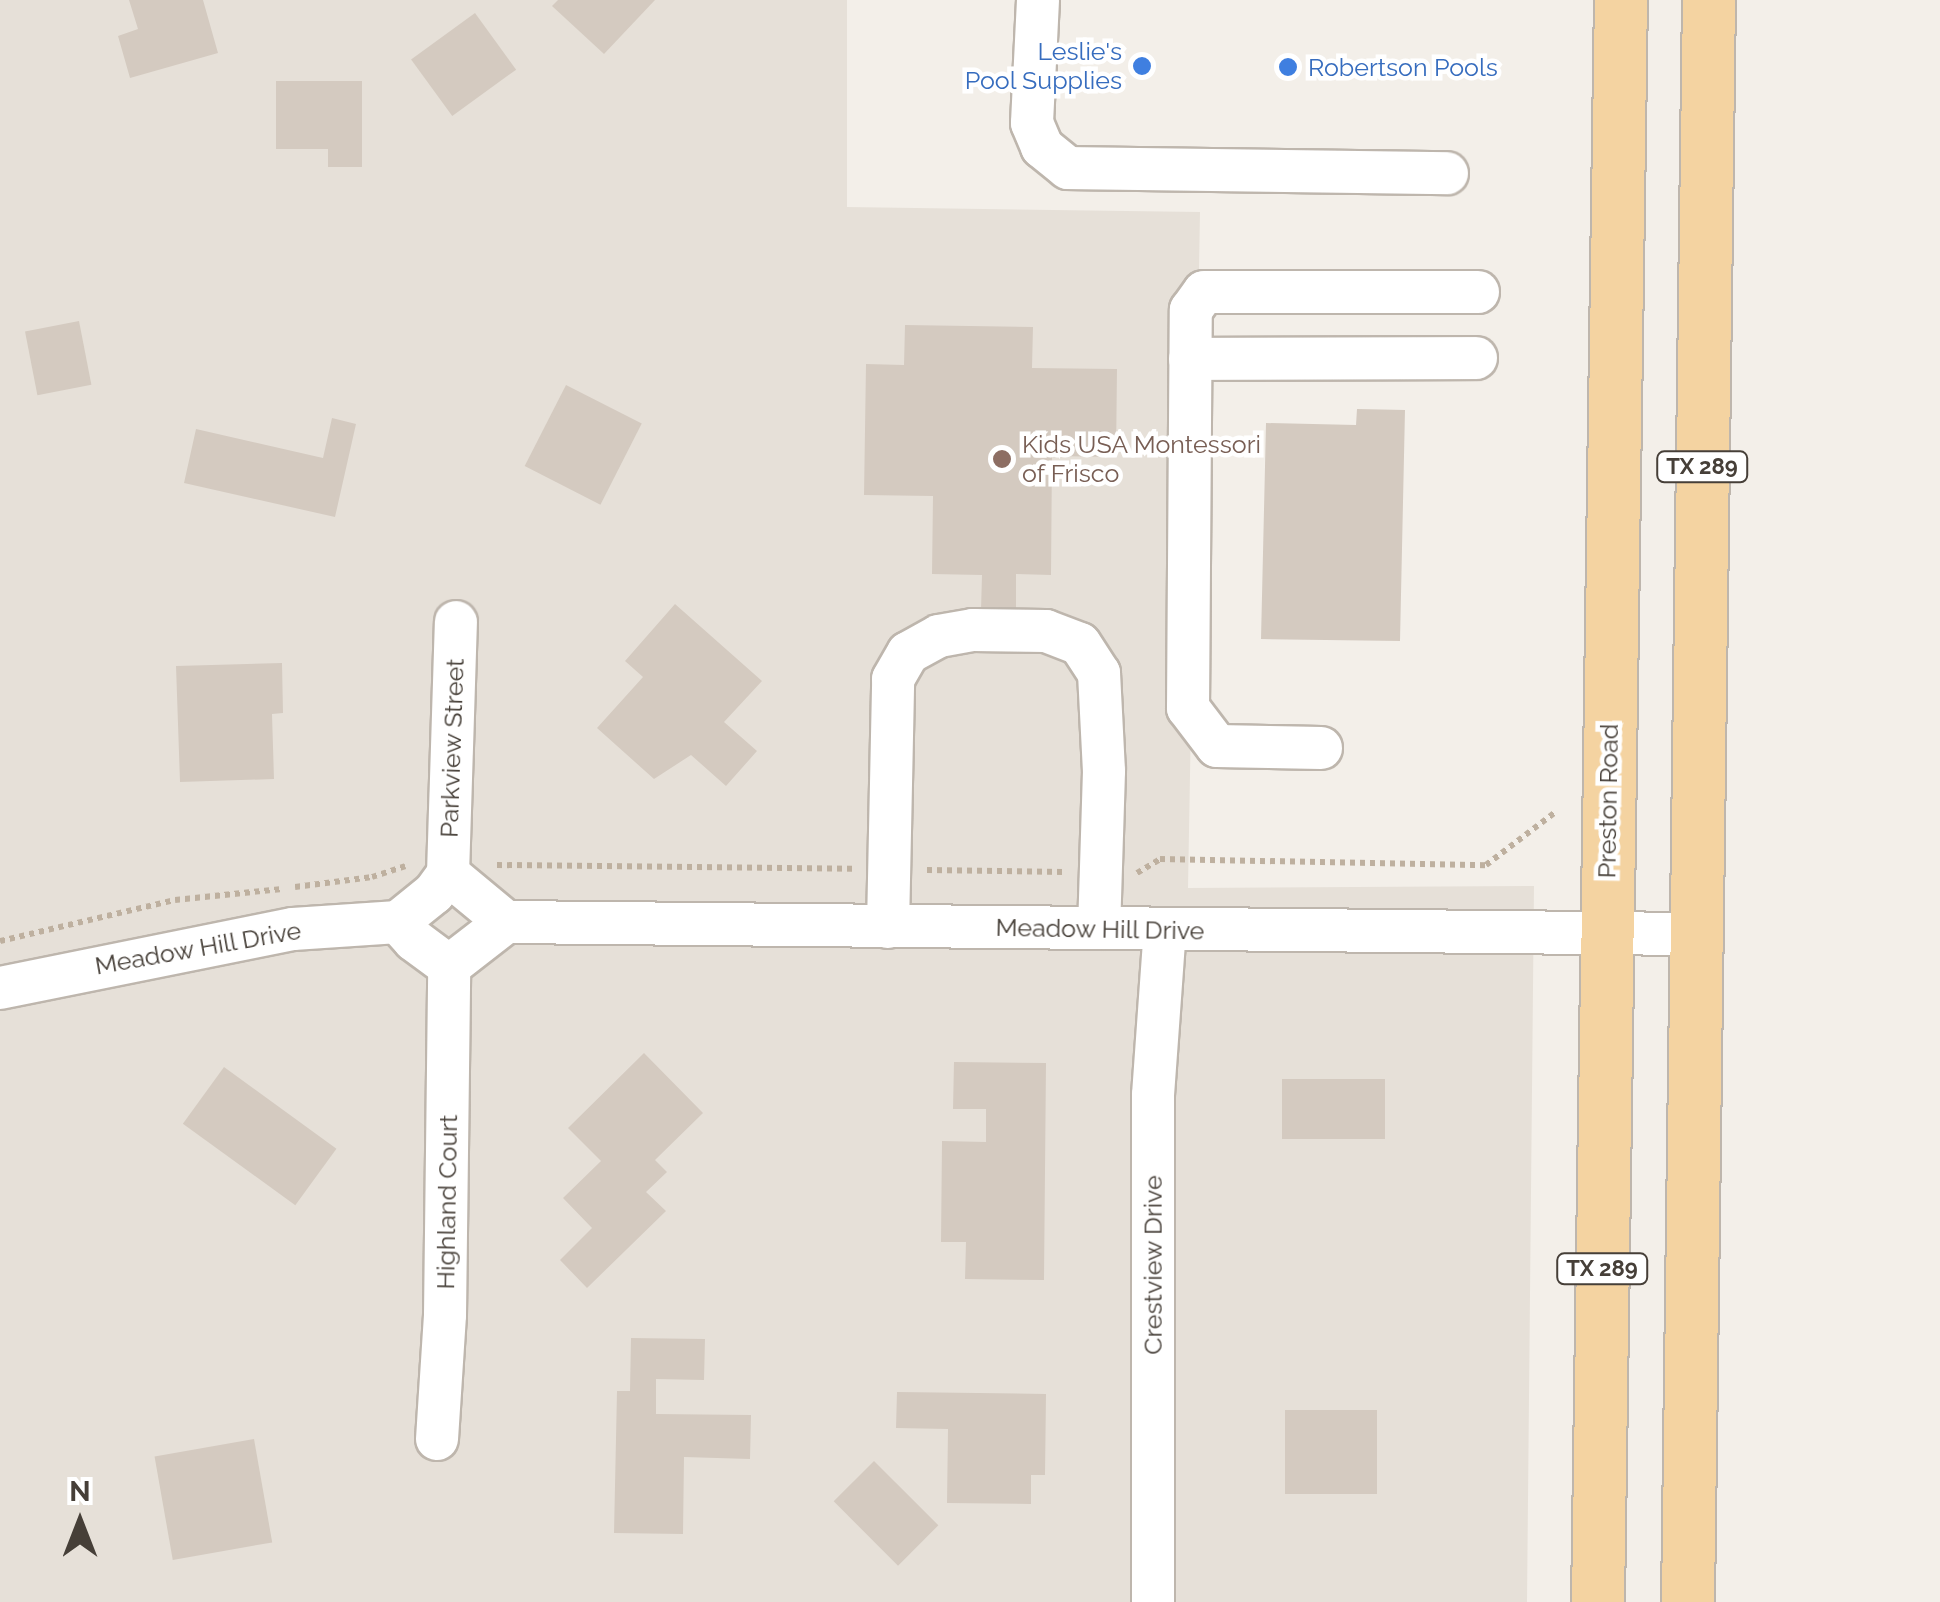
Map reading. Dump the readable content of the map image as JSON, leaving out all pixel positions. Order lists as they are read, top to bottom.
{
  "streets": {
    "main road": ["TX 289", "Preston Road"],
    "street": [
      "Parkview Street",
      "Meadow Hill Drive",
      "Highland Court",
      "Crestview Drive"
    ]
  },
  "crossings": [
    ["TX 289", "Meadow Hill Drive"],
    ["Preston Road", "Meadow Hill Drive"],
    ["Meadow Hill Drive", "Crestview Drive"]
  ],
  "places": ["Leslie's Pool Supplies", "Robertson Pools", "Kids USA Montessori of Frisco"],
  "north": "top"
}
